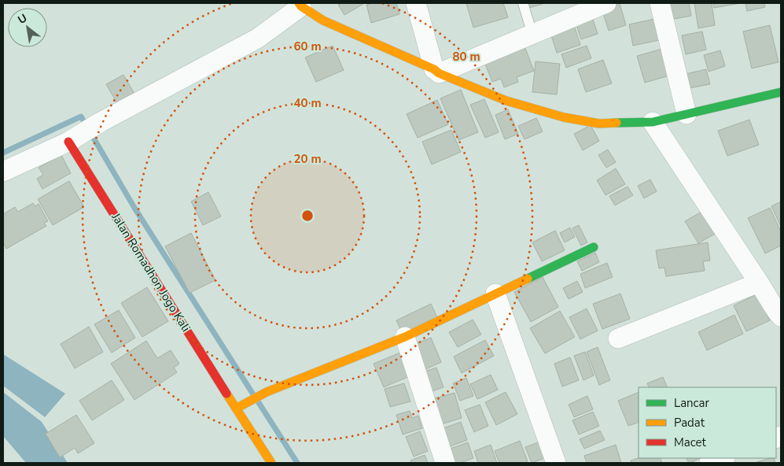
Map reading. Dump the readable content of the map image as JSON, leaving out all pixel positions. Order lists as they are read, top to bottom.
{
  "streets": {
    "street": ["Jalan Romadhon Jogo Kali"]
  },
  "legend": ["Lancar", "Padat", "Macet"],
  "north": "top left",
  "rings": [
    "60 m",
    "80 m",
    "40 m",
    "20 m"
  ]
}
